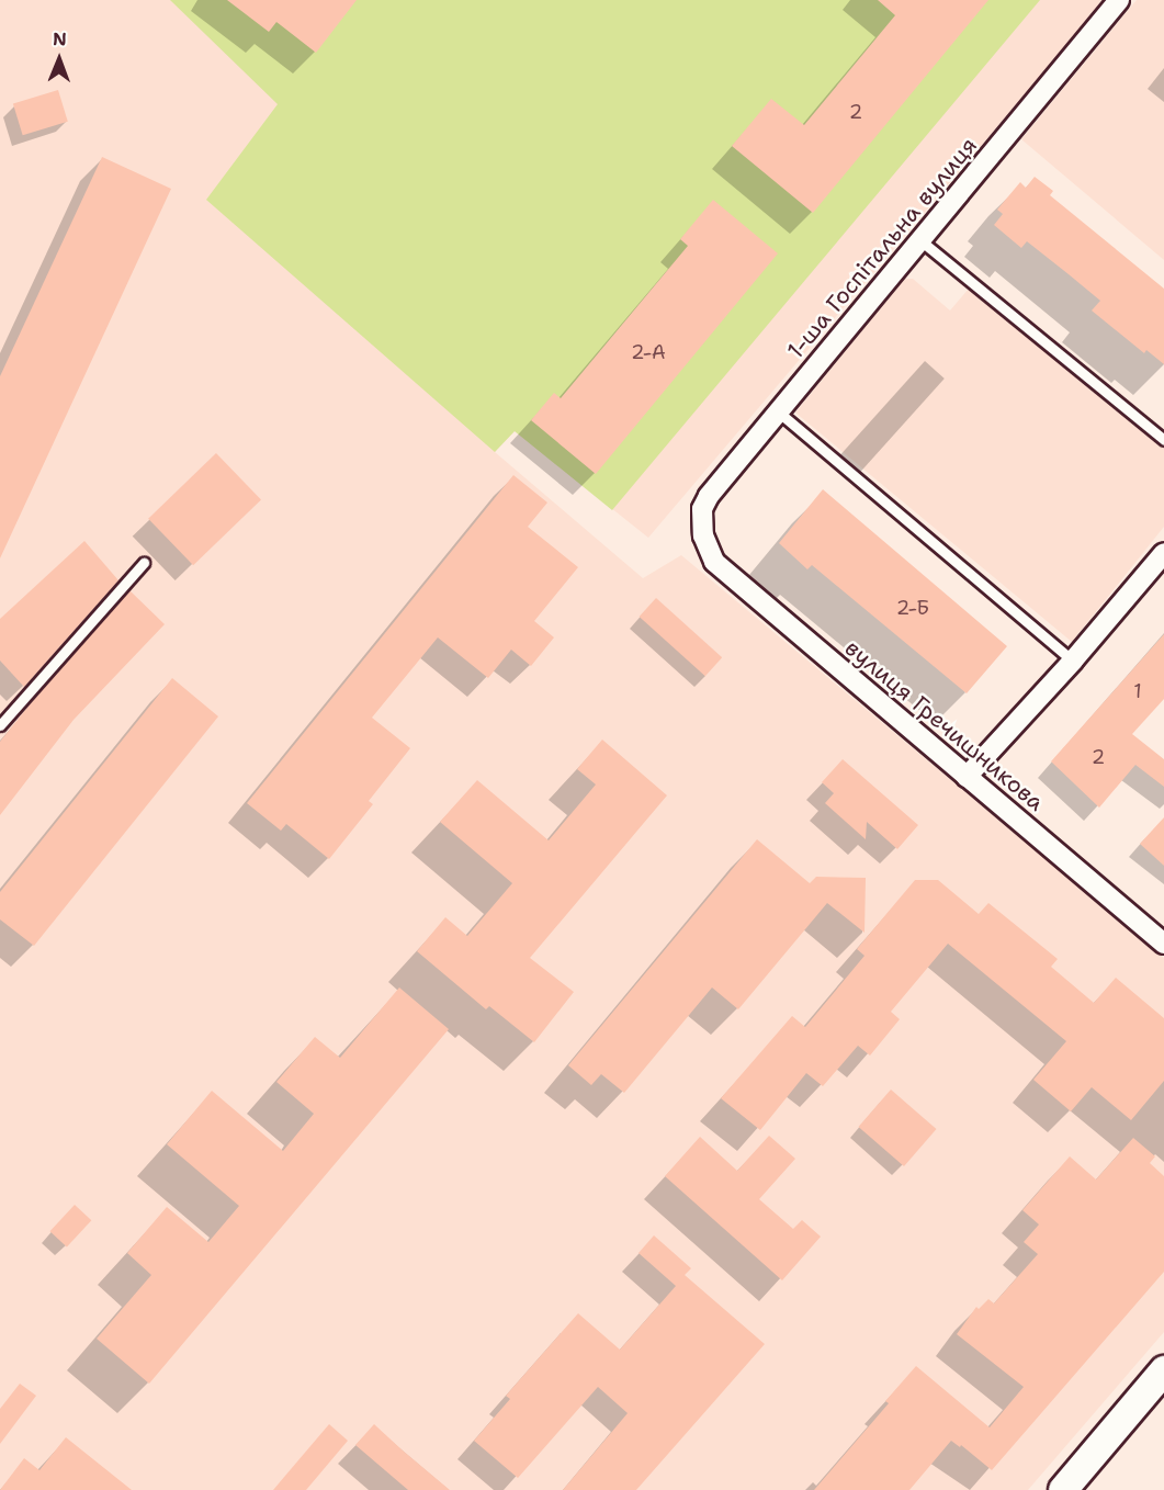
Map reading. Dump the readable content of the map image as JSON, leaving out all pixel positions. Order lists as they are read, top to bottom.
{
  "streets": {
    "street": ["1-ша Госпітальна вулиця", "вулиця Гречишникова"]
  },
  "crossings": [
    ["1-ша Госпітальна вулиця", "вулиця Гречишникова"]
  ],
  "house_numbers": [
    "2",
    "2-А",
    "2-Б",
    "1",
    "2"
  ],
  "north": "top"
}
